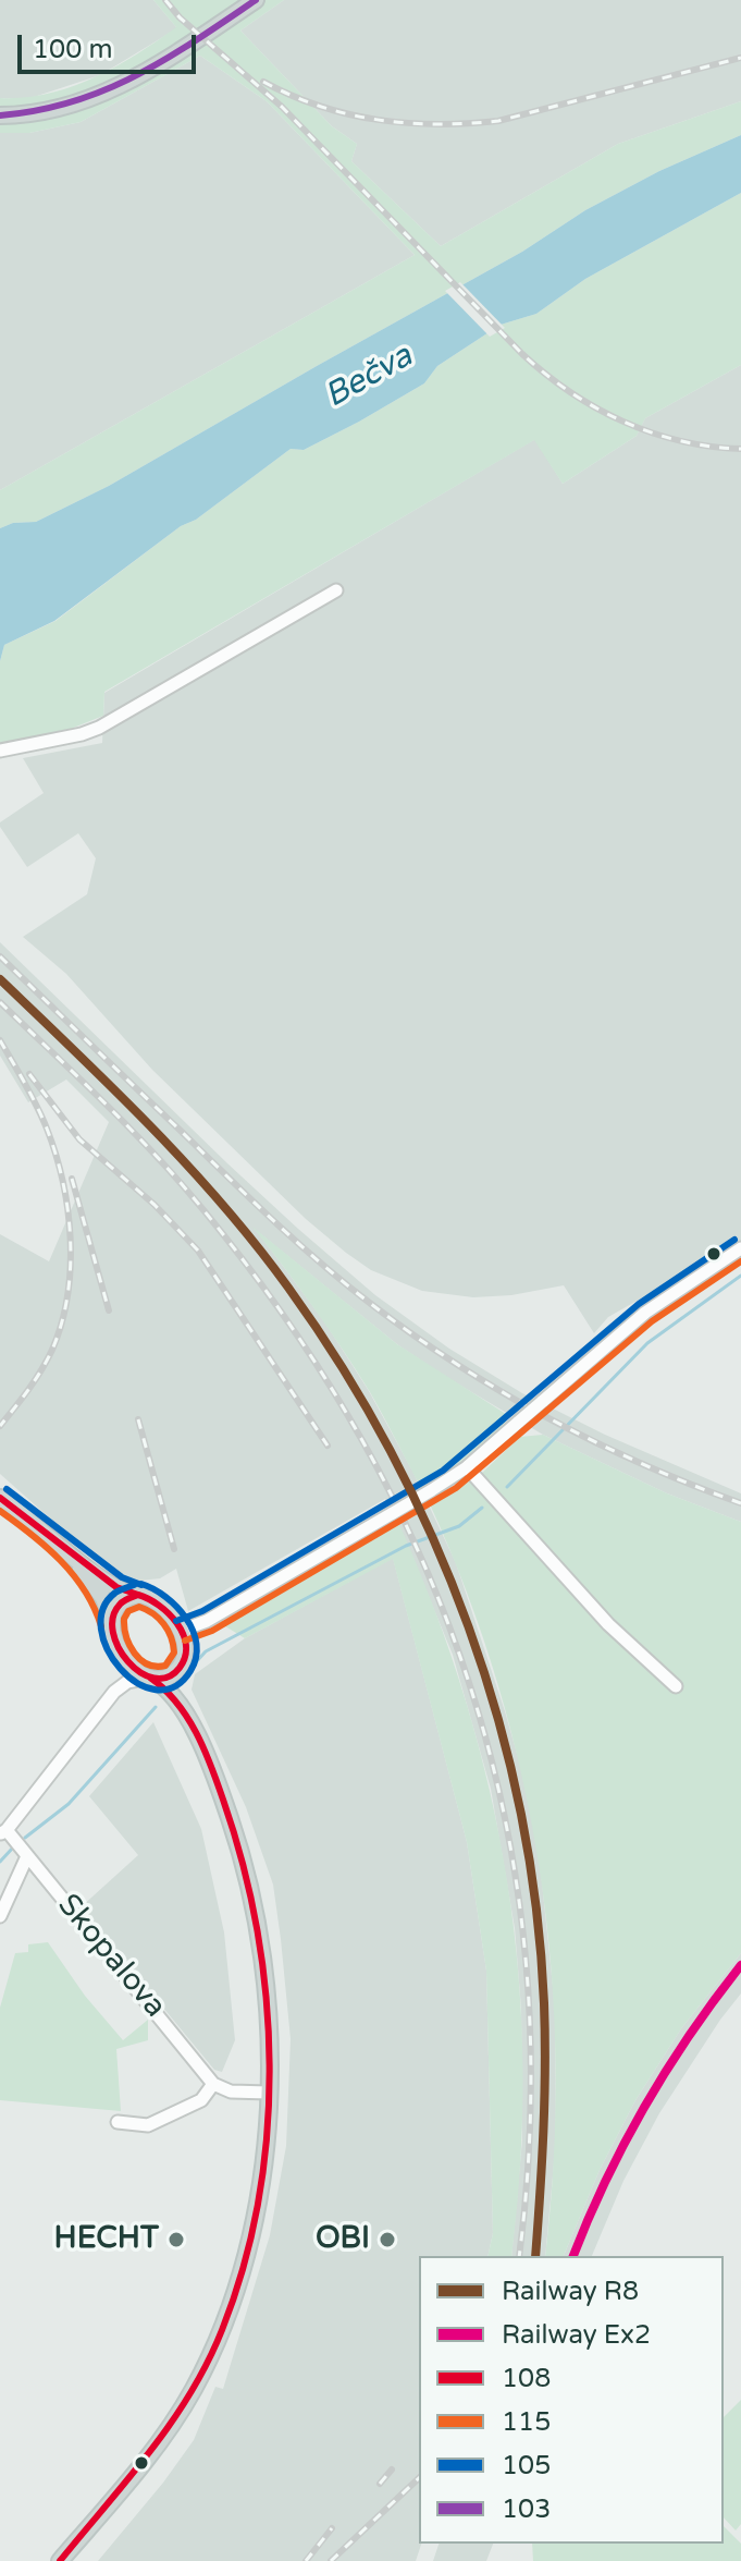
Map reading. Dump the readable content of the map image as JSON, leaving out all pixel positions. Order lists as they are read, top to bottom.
{
  "streets": {
    "street": ["Skopalova"]
  },
  "water": ["Bečva"],
  "places": ["HECHT", "OBI"],
  "lines": [
    "transit line 103",
    "rail line R8",
    "transit line 105",
    "transit line 115",
    "transit line 108",
    "rail line Ex2"
  ],
  "legend": [
    "Railway R8",
    "Railway Ex2",
    "108",
    "115",
    "105",
    "103"
  ],
  "scale_bar": "100 m"
}
